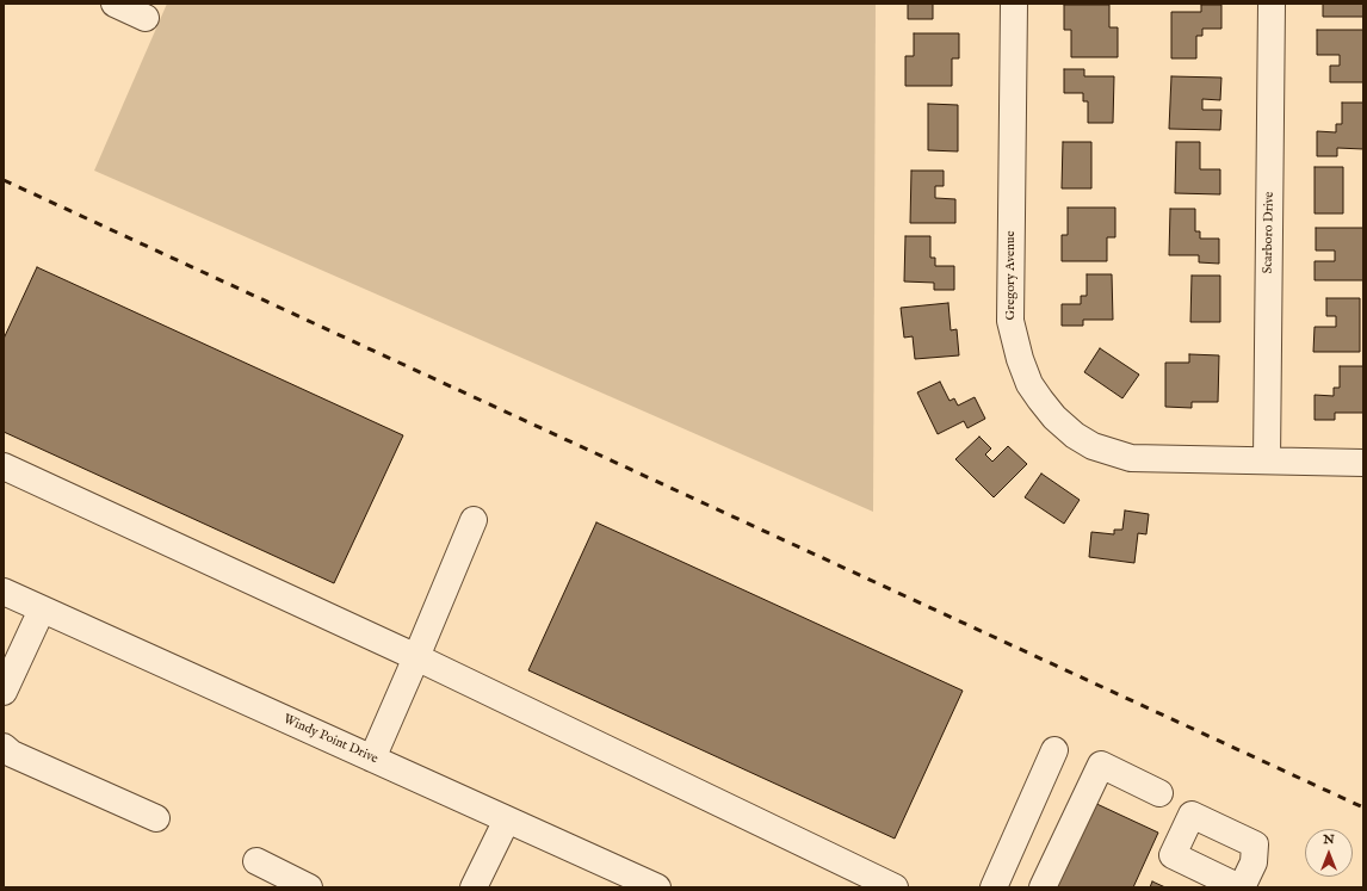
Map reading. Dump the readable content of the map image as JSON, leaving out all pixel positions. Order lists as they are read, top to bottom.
{
  "streets": {
    "street": ["Scarboro Drive", "Gregory Avenue", "Windy Point Drive"]
  },
  "crossings": [
    ["Scarboro Drive", "Gregory Avenue"]
  ],
  "north": "top"
}
